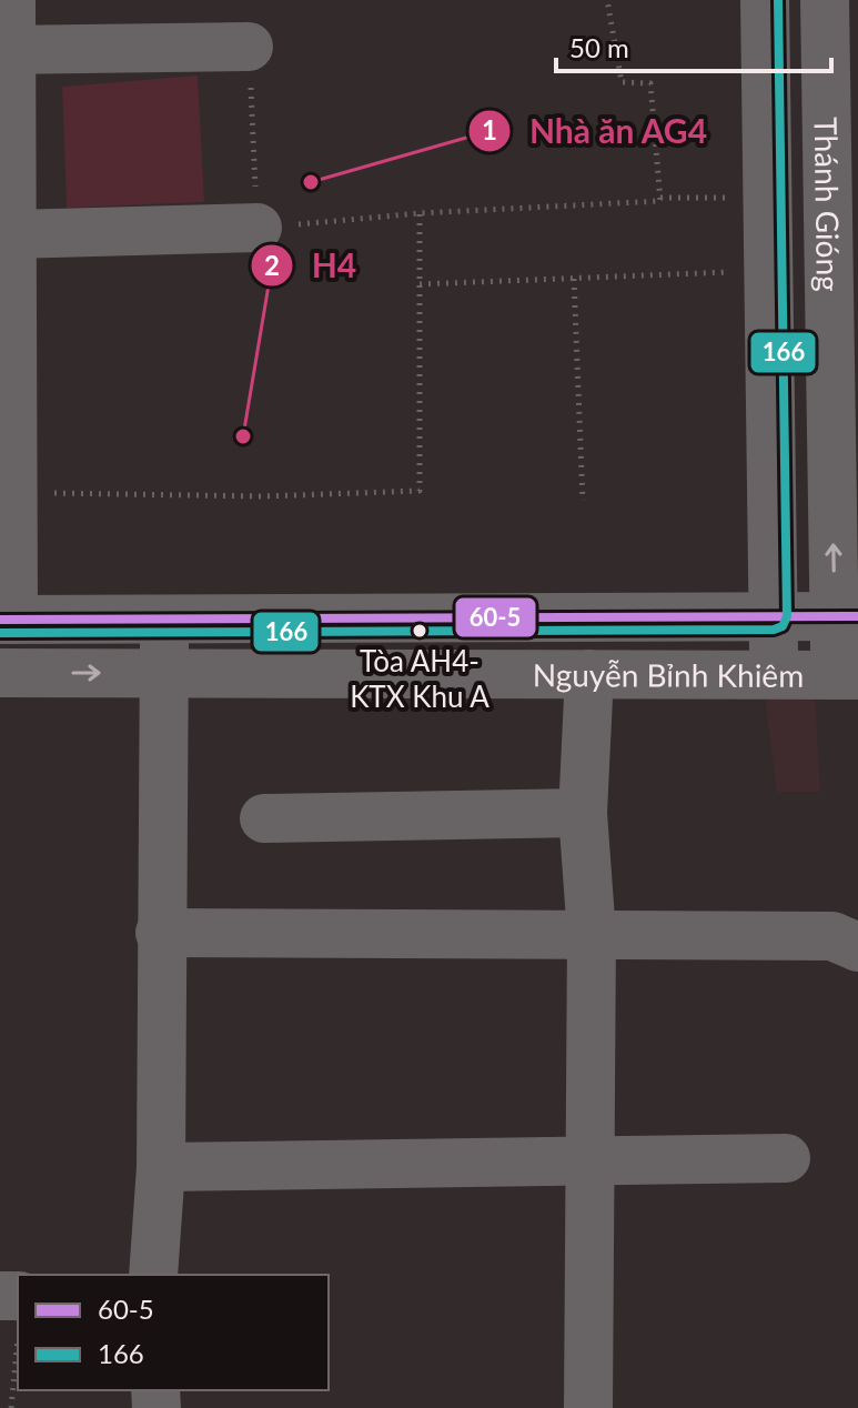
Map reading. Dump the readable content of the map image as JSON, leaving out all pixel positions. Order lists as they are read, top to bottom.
{
  "streets": {
    "street": ["Thánh Gióng", "Nguyễn Bỉnh Khiêm"]
  },
  "crossings": [
    ["Thánh Gióng", "Nguyễn Bỉnh Khiêm"]
  ],
  "places": ["Nhà ăn AG4", "H4", "Tòa AH4- KTX Khu A"],
  "lines": ["transit line 166", "transit line 60-5"],
  "legend": ["60-5", "166"],
  "scale_bar": "50 m"
}
